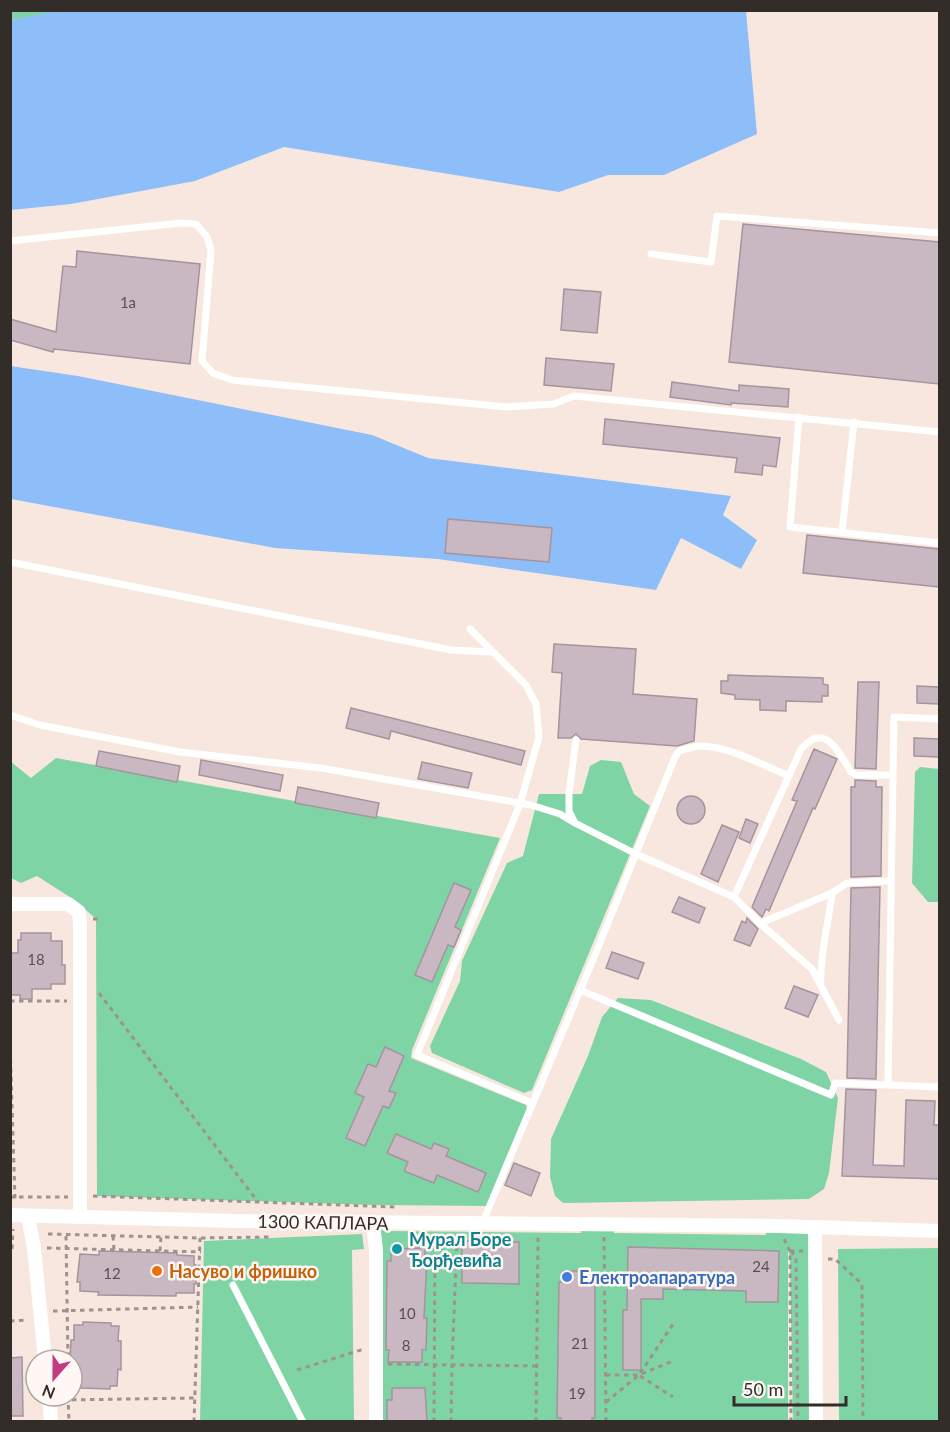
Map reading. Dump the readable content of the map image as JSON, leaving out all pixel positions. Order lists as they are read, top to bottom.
{
  "streets": {
    "street": ["1300 КАПЛАРА"]
  },
  "places": ["Мурал Боре Ђорђевића", "Насуво и фришко", "Електроапаратура"],
  "house_numbers": [
    "1a",
    "18",
    "24",
    "12",
    "10",
    "21",
    "8",
    "19"
  ],
  "scale_bar": "50 m",
  "north": "bottom"
}
